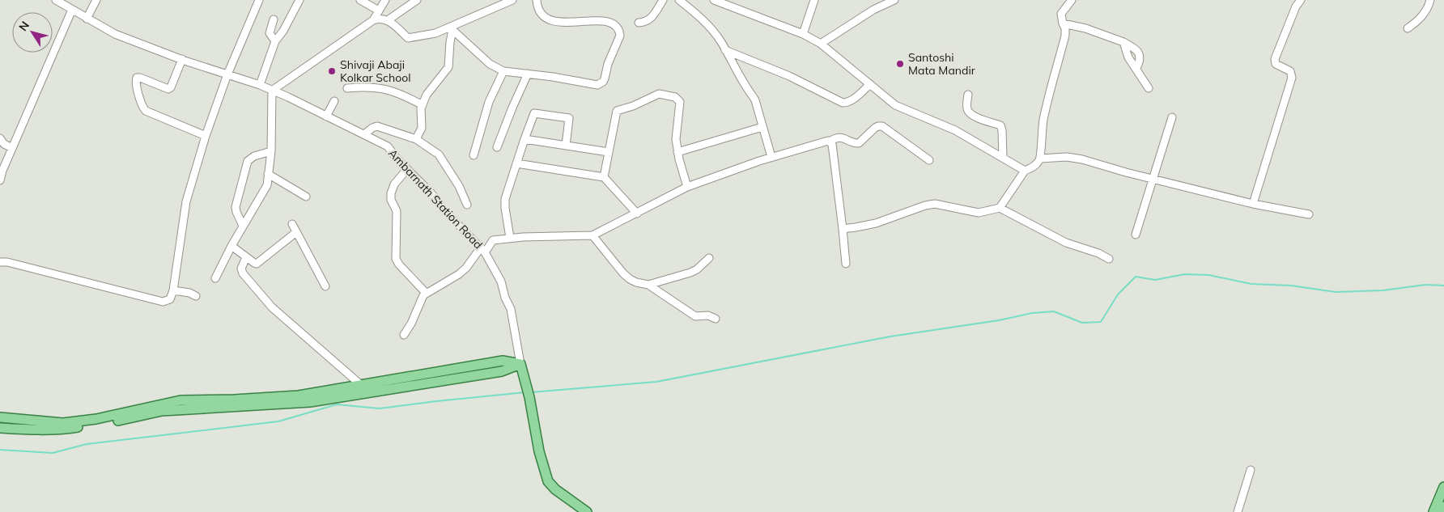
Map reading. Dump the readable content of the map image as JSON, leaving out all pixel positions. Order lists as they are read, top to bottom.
{
  "streets": {
    "main road": ["Ambarnath Station Road"]
  },
  "places": ["Santoshi Mata Mandir", "Shivaji Abaji Kolkar School"],
  "north": "top left"
}
